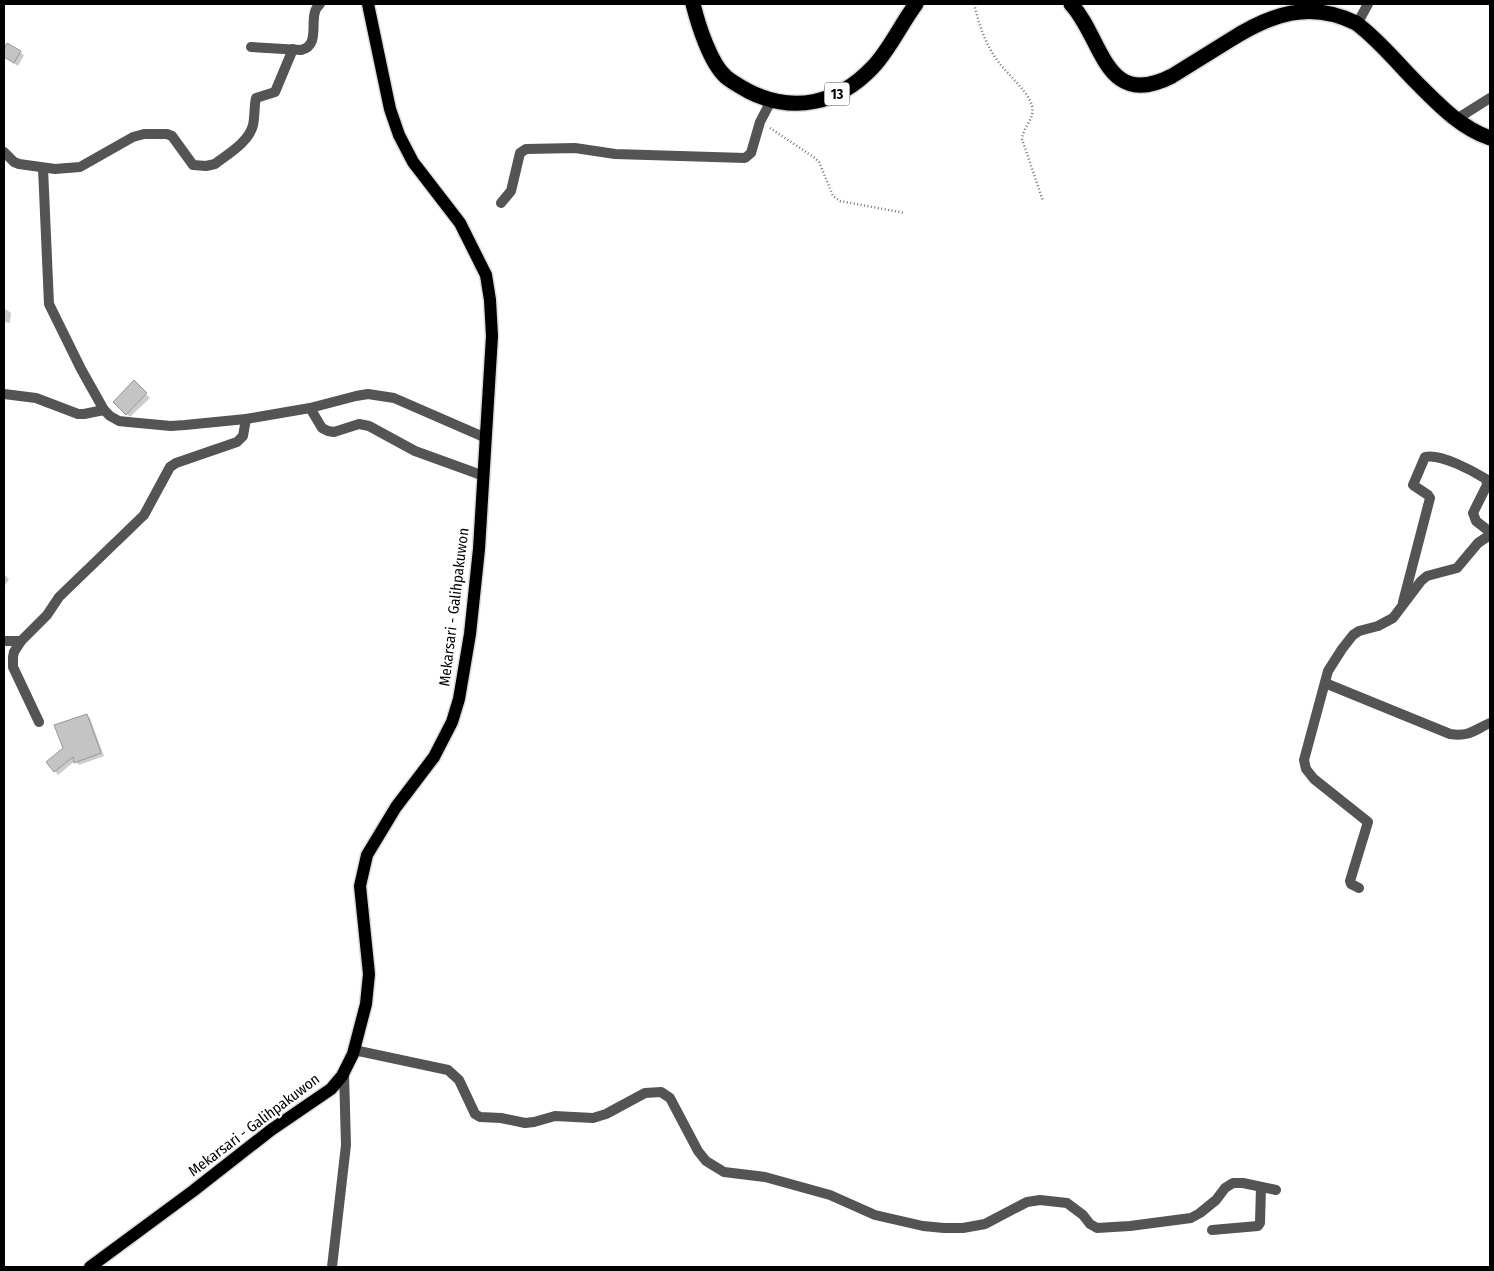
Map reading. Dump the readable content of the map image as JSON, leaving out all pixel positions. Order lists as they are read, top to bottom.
{
  "streets": {
    "highway": ["13"],
    "main road": ["Mekarsari - Galihpakuwon"]
  }
}
